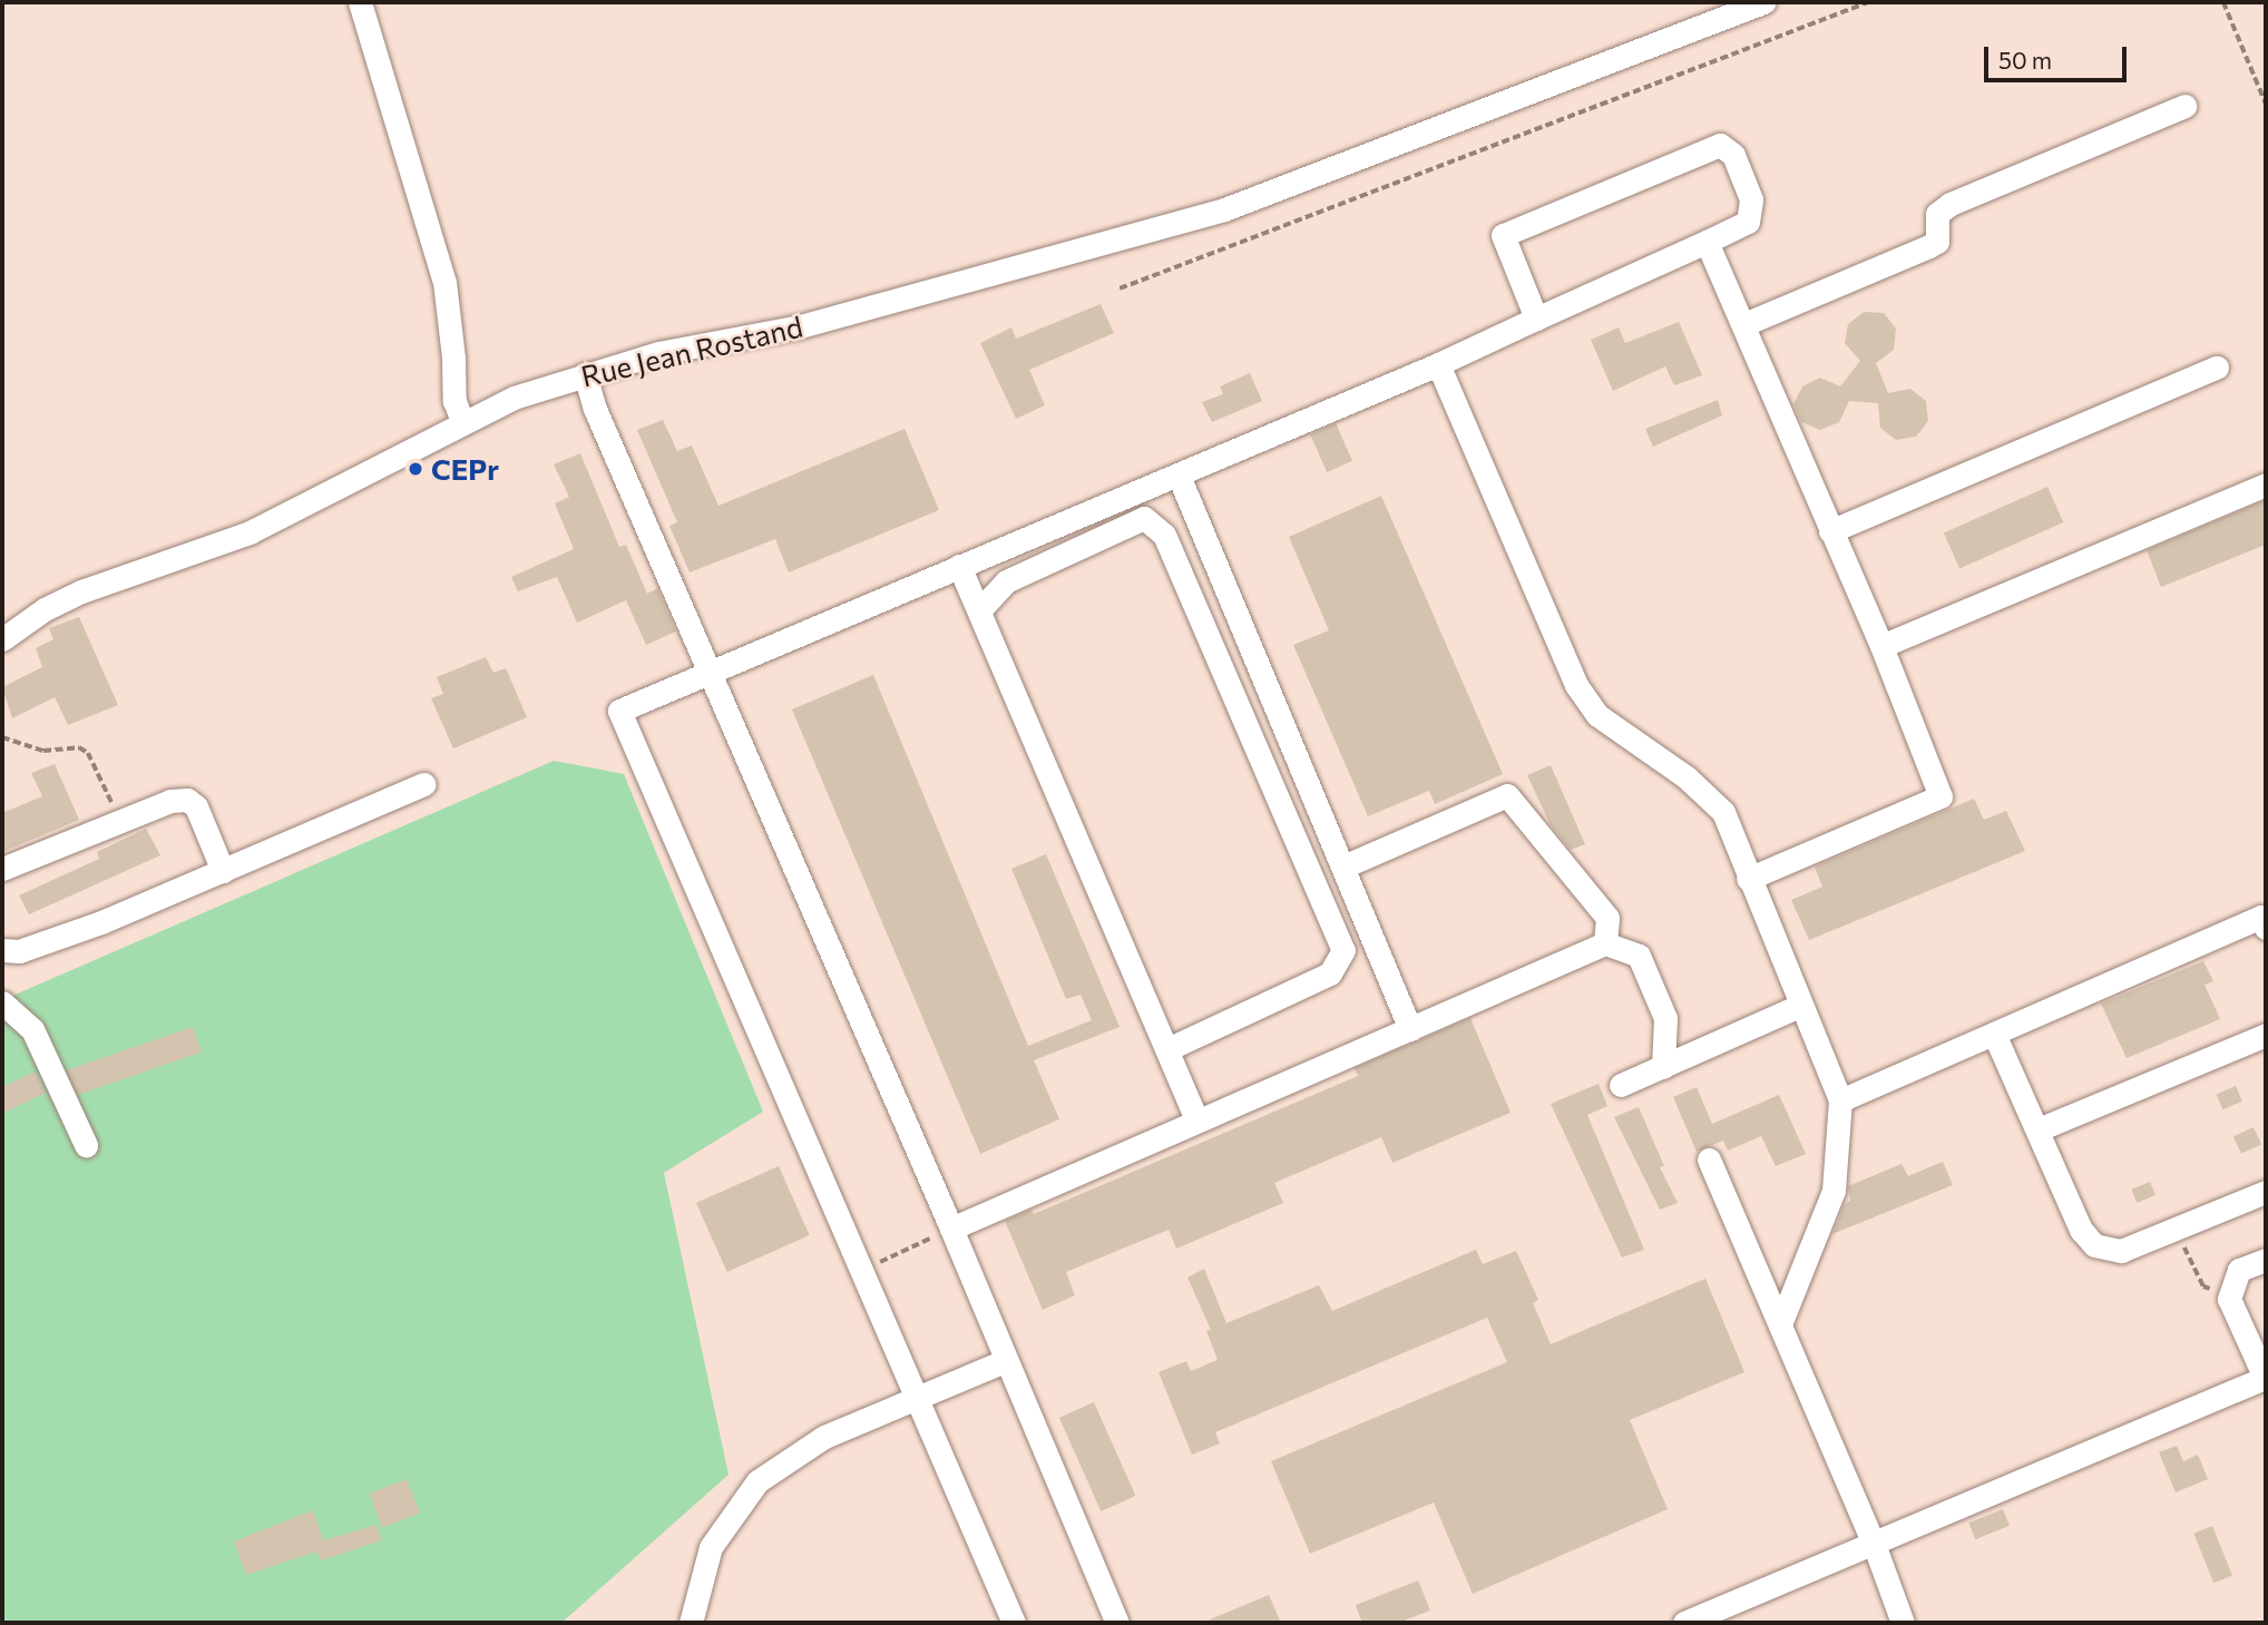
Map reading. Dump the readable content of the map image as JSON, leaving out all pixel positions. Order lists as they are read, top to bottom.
{
  "streets": {
    "street": ["Rue Jean Rostand"]
  },
  "places": ["CEPr"],
  "scale_bar": "50 m"
}
